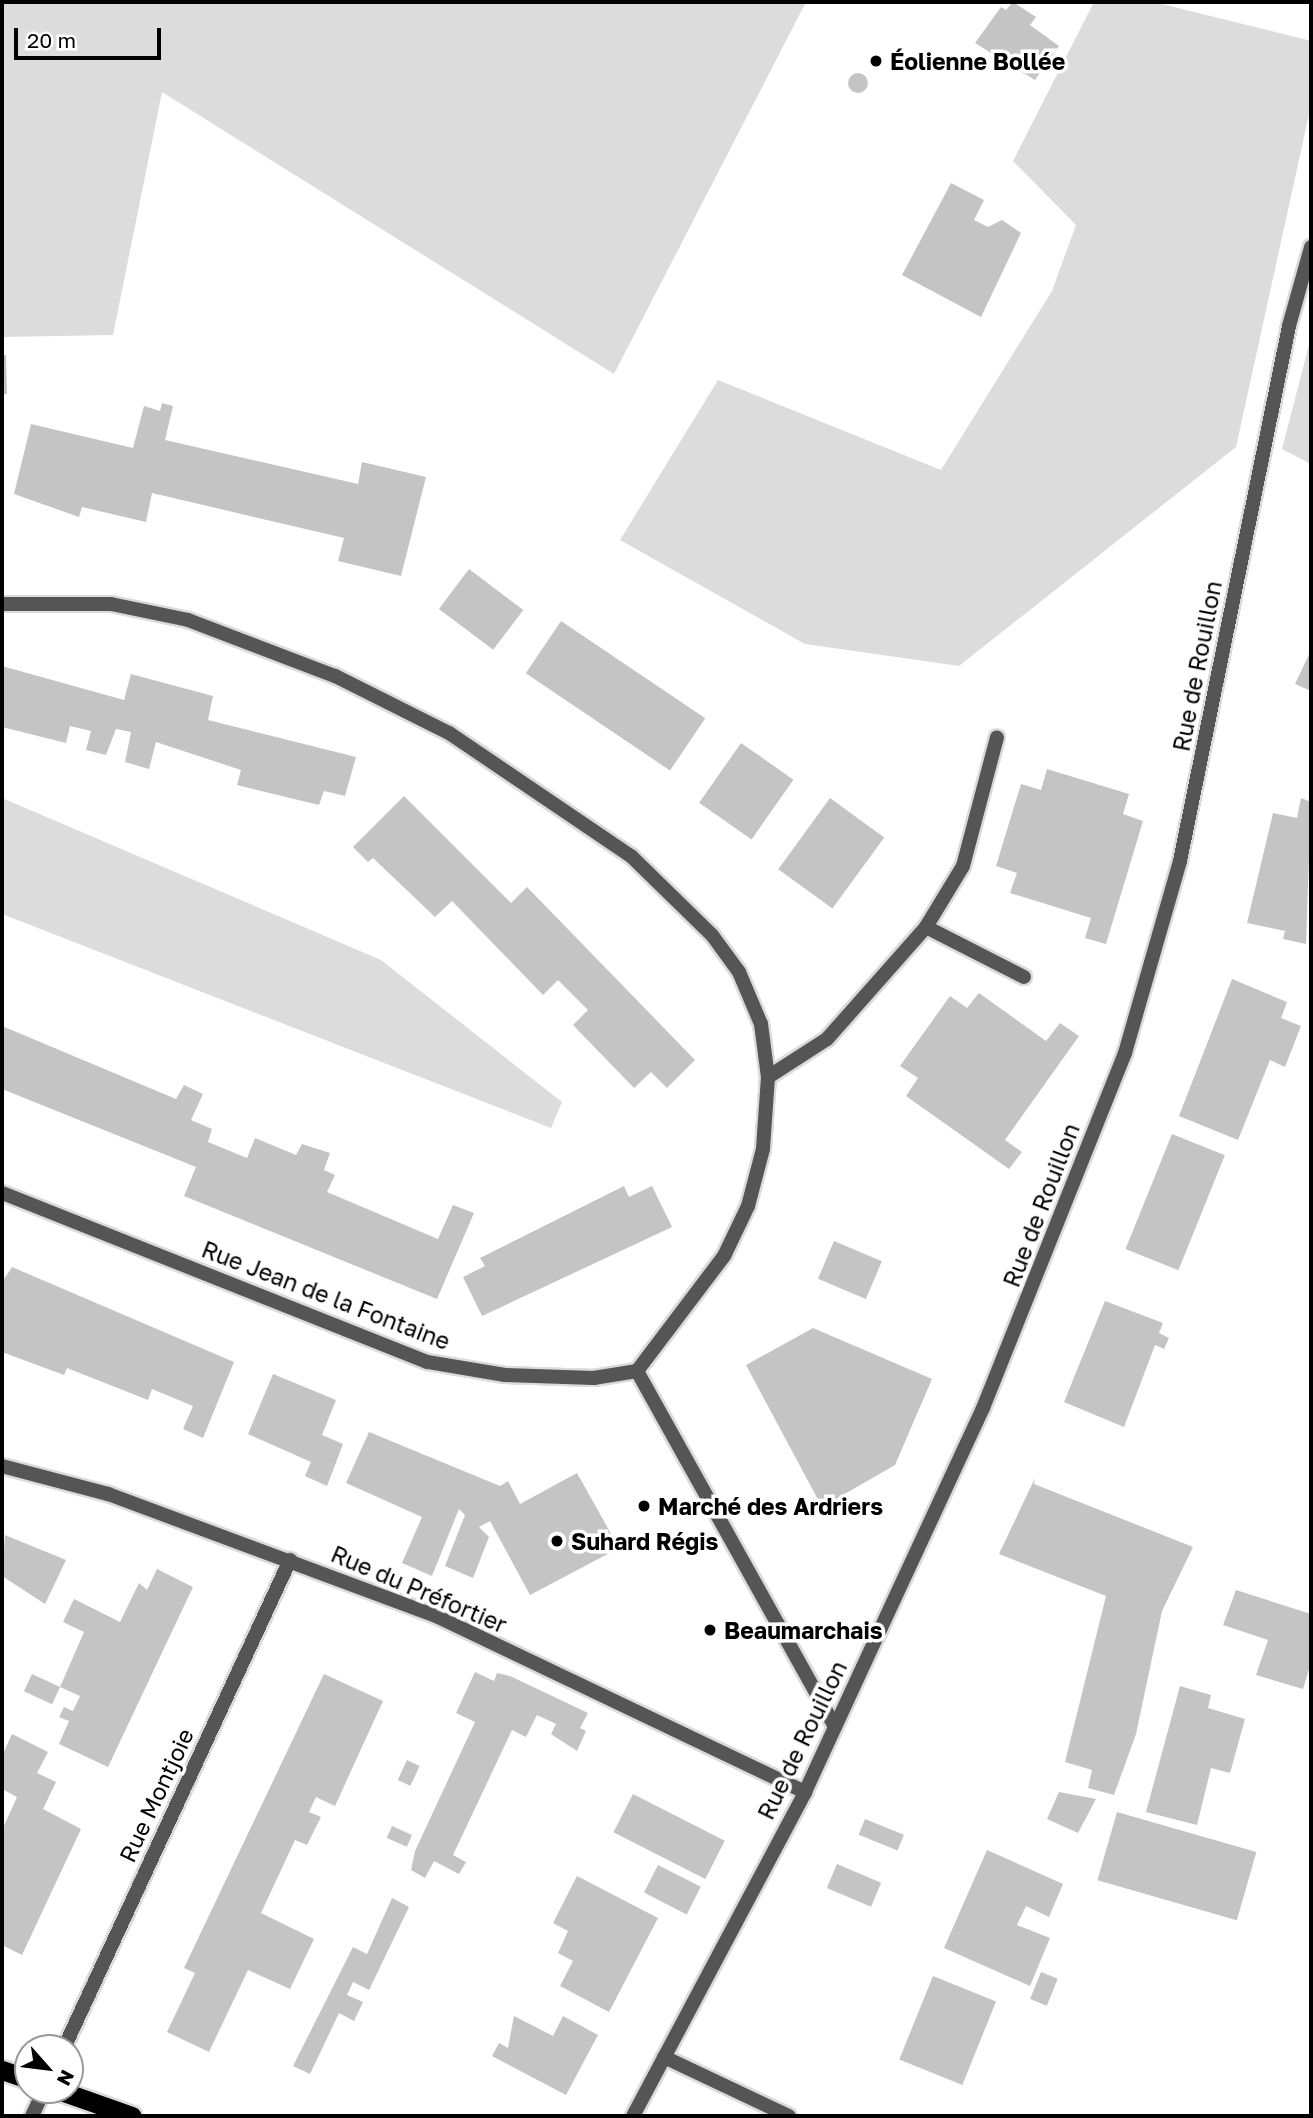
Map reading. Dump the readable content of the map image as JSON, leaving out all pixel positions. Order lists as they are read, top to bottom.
{
  "streets": {
    "street": [
      "Rue de Rouillon",
      "Rue Jean de la Fontaine",
      "Rue du Préfortier",
      "Rue Montjoie"
    ]
  },
  "crossings": [
    ["Rue de Rouillon", "Rue du Préfortier"],
    ["Rue du Préfortier", "Rue Montjoie"]
  ],
  "places": [
    "Éolienne Bollée",
    "Marché des Ardriers",
    "Suhard Régis",
    "Beaumarchais"
  ],
  "scale_bar": "20 m",
  "north": "bottom right"
}
